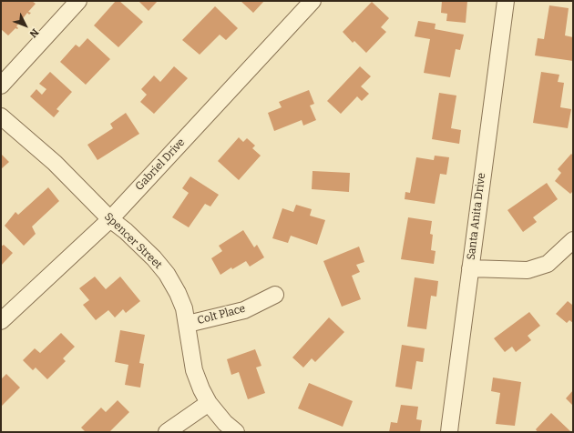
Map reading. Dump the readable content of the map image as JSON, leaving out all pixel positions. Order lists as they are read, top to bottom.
{
  "streets": {
    "street": [
      "Gabriel Drive",
      "Santa Anita Drive",
      "Spencer Street",
      "Colt Place"
    ]
  },
  "crossings": [
    ["Gabriel Drive", "Spencer Street"],
    ["Spencer Street", "Colt Place"]
  ],
  "north": "bottom right"
}
